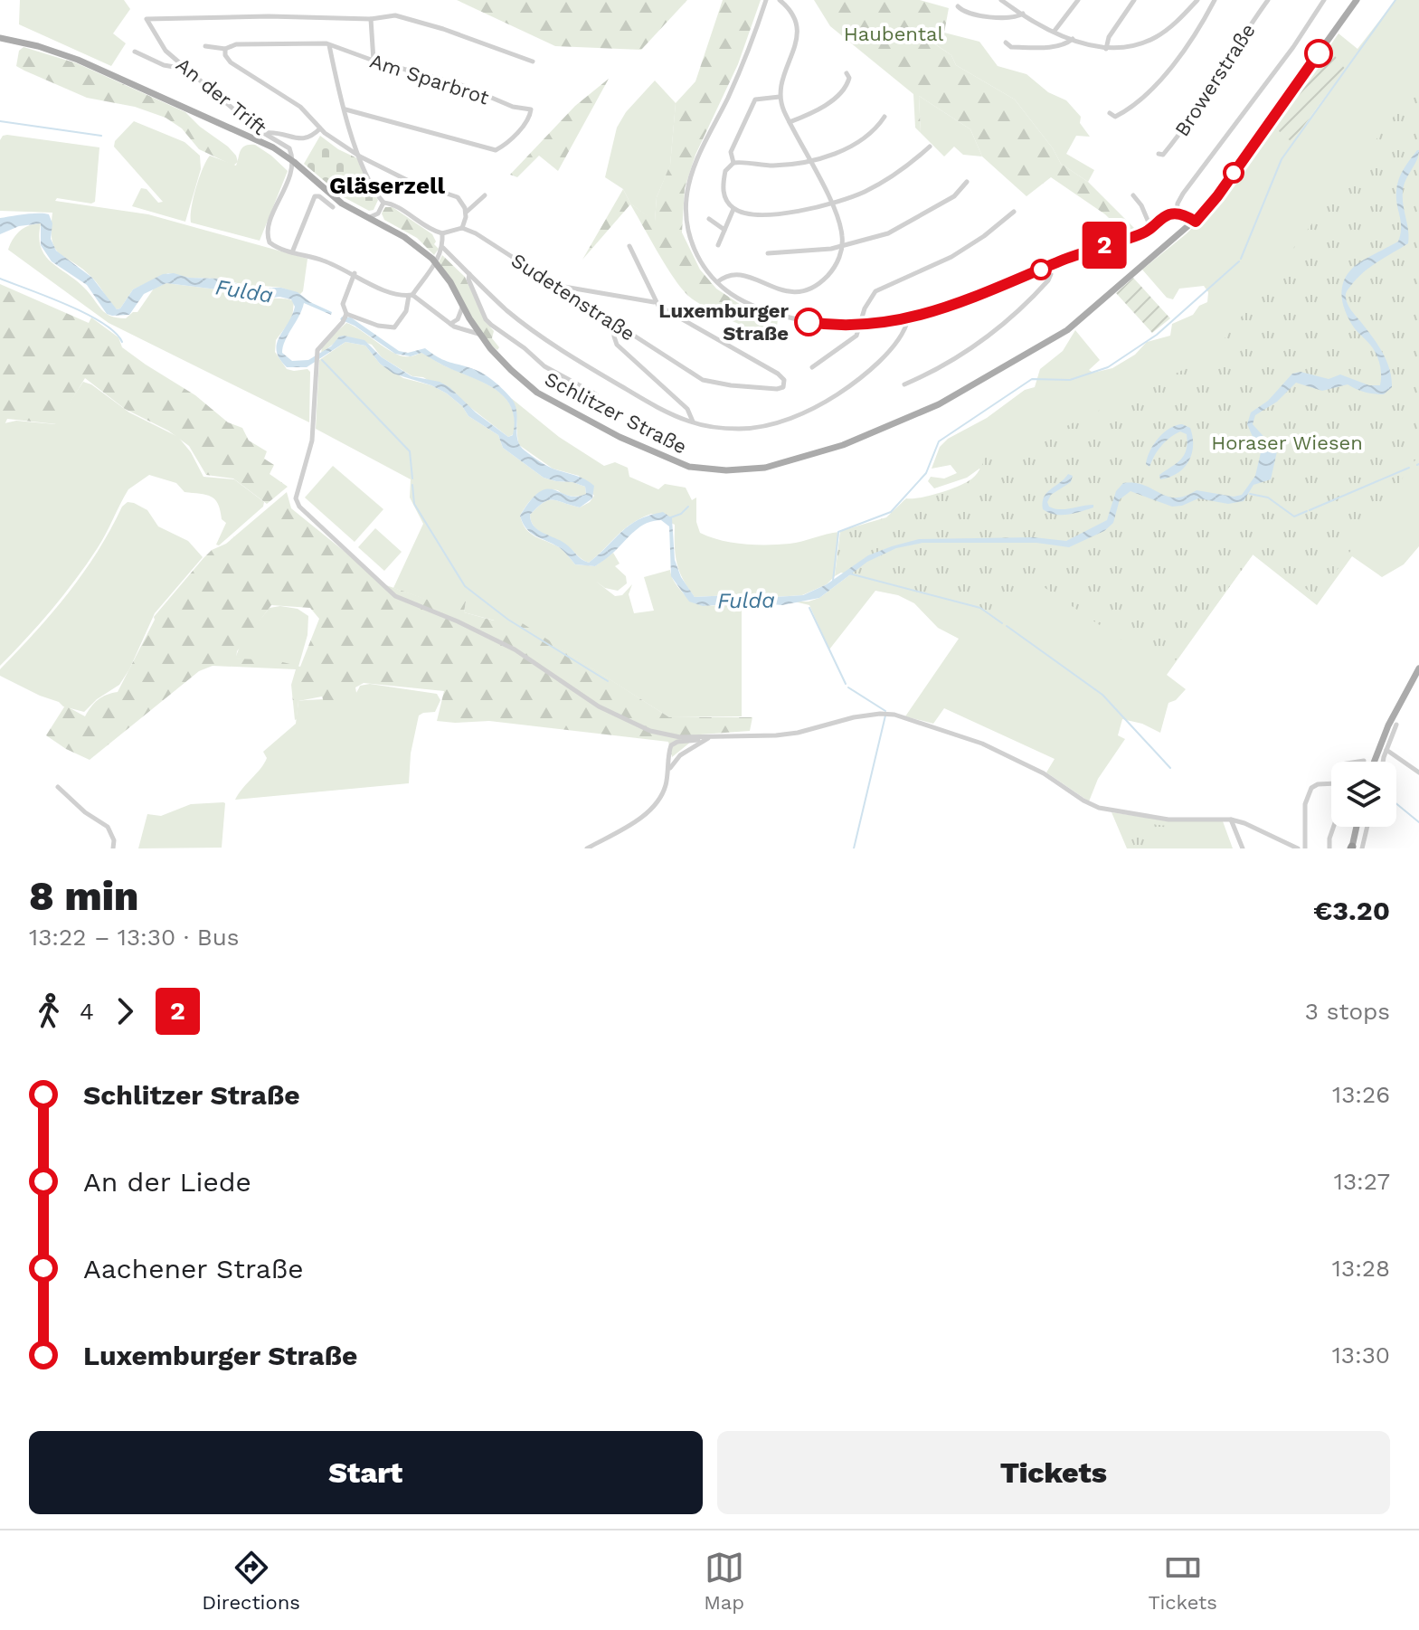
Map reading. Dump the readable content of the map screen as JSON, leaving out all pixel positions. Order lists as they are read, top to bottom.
{
  "streets": {
    "main road": ["Schlitzer Straße"],
    "street": [
      "Am Sparbrot",
      "Browerstraße",
      "An der Trift",
      "Sudetenstraße"
    ]
  },
  "districts": ["Gläserzell"],
  "water": ["Fulda"],
  "parks": ["Haubental", "Horaser Wiesen"],
  "places": ["Luxemburger Straße"],
  "lines": ["bus line 2"],
  "page": {
    "on_map": "2",
    "heading": ["8 min", "13:22 – 13:30 · Bus", "€3.20"],
    "legs": ["4", "2", "3 stops"],
    "list": [
      {
        "name": "Schlitzer Straße",
        "value": "13:26"
      },
      {
        "name": "An der Liede",
        "value": "13:27"
      },
      {
        "name": "Aachener Straße",
        "value": "13:28"
      },
      {
        "name": "Luxemburger Straße",
        "value": "13:30"
      }
    ],
    "buttons": ["Start", "Tickets"],
    "tabs": ["Directions", "Map", "Tickets"]
  }
}
